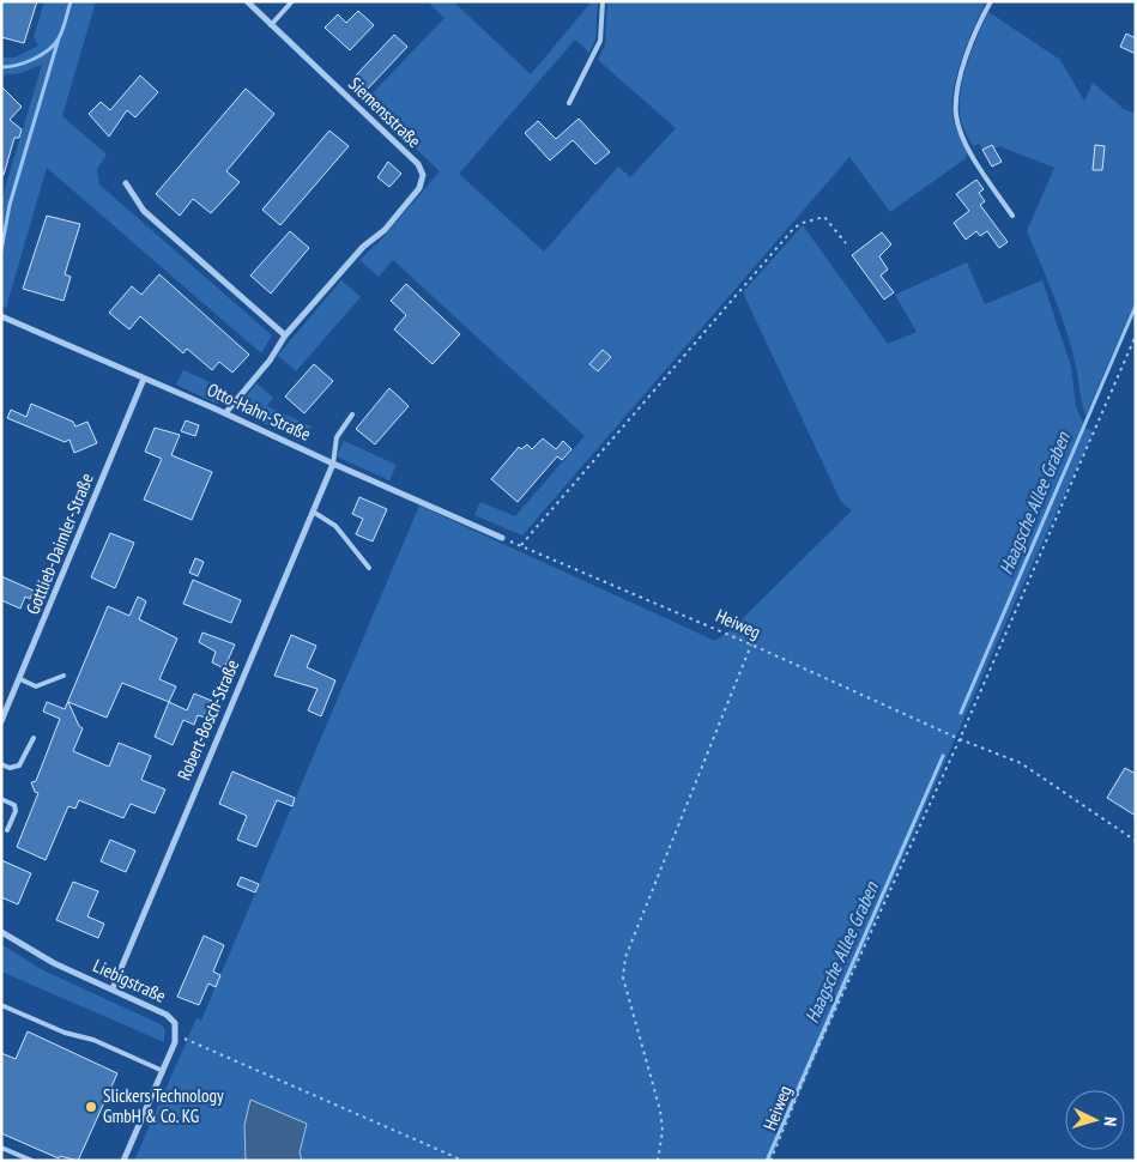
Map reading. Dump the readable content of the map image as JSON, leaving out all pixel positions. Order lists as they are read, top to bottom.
{
  "streets": {
    "street": [
      "Siemensstraße",
      "Otto-Hahn-Straße",
      "Gottlieb-Daimler-Straße",
      "Robert-Bosch-Straße",
      "Liebigstraße"
    ],
    "path": ["Heiweg"]
  },
  "crossings": [
    ["Siemensstraße", "Otto-Hahn-Straße"],
    ["Otto-Hahn-Straße", "Gottlieb-Daimler-Straße"],
    ["Otto-Hahn-Straße", "Heiweg"],
    ["Otto-Hahn-Straße", "Robert-Bosch-Straße"],
    ["Robert-Bosch-Straße", "Liebigstraße"]
  ],
  "water": ["Haagsche Allee Graben"],
  "places": ["Slickers Technology GmbH & Co. KG"],
  "north": "right"
}
